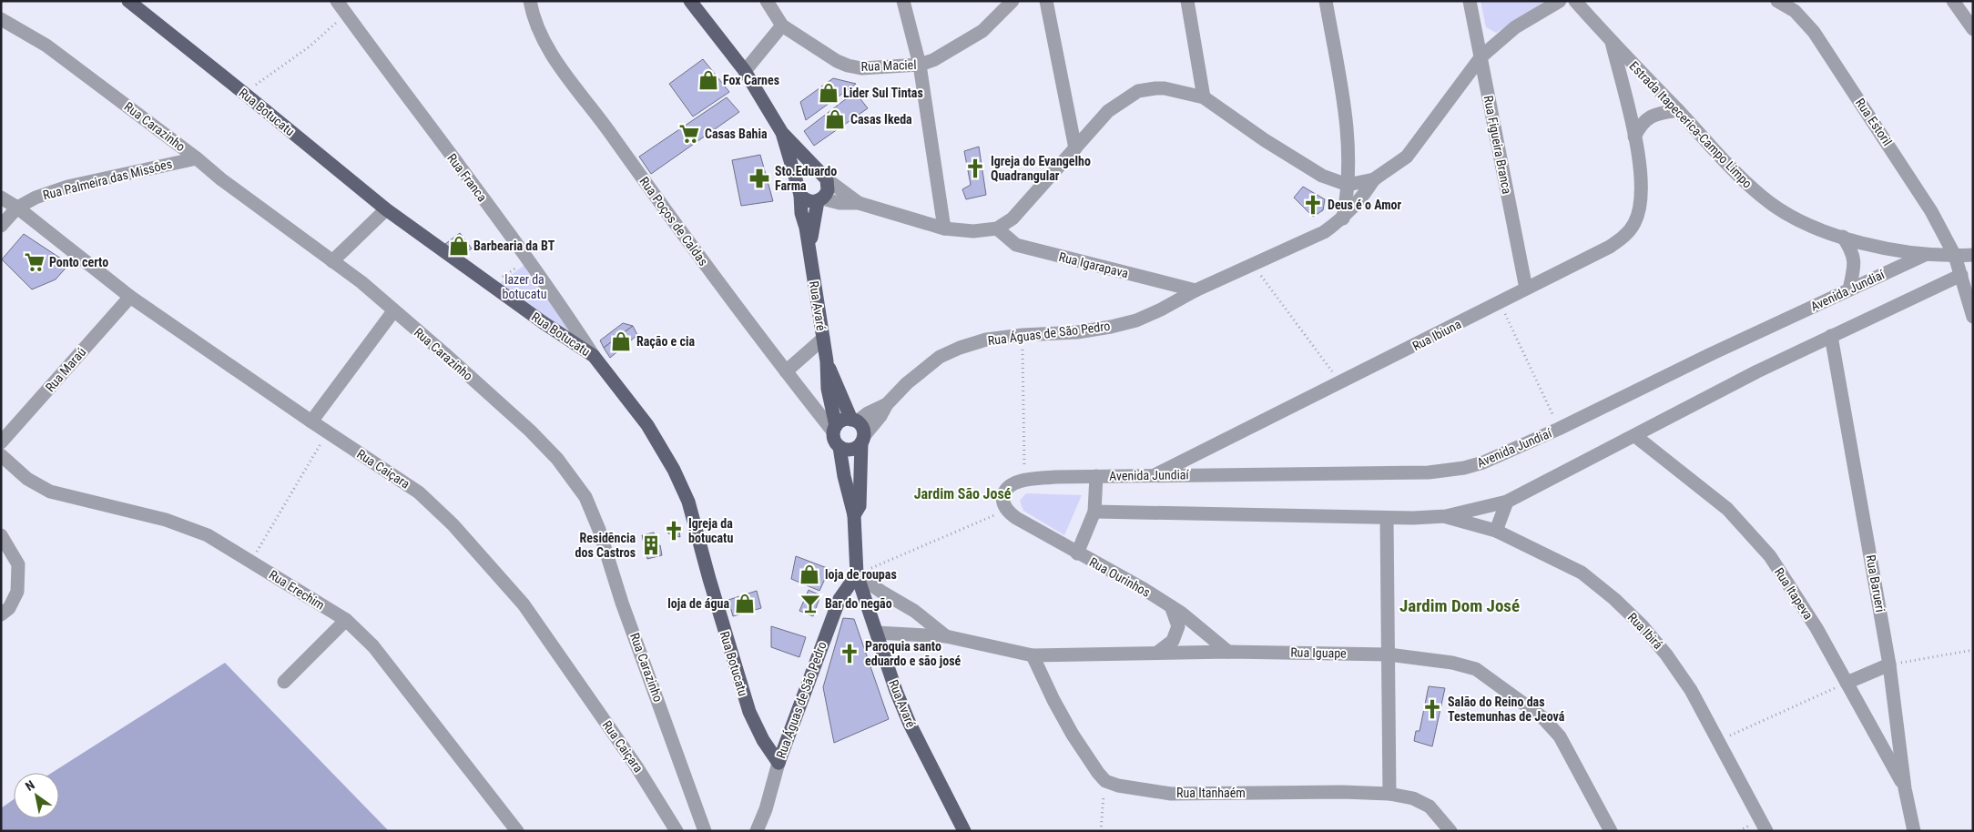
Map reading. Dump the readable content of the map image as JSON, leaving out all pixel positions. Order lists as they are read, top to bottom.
{
  "streets": {
    "main road": ["Rua Botucatu", "Rua Avaré", "Rua Águas de São Pedro"],
    "street": [
      "Rua Maciel",
      "Rua Estoril",
      "Estrada Itapecerica-Campo Limpo",
      "Rua Carazinho",
      "Rua Figueira Branca",
      "Rua Franca",
      "Rua Palmeira das Missões",
      "Rua Poços de Caldas",
      "Rua Igarapava",
      "Avenida Jundiaí",
      "Rua Ibiuna",
      "Rua Maraú",
      "Rua Caiçara",
      "Rua Ourinhos",
      "Rua Barueri",
      "Rua Erechim",
      "Rua Itapeva",
      "Rua Ibirá",
      "Rua Iguape",
      "Rua Itanhaém"
    ]
  },
  "crossings": [
    ["Rua Botucatu", "Rua Franca"],
    ["Rua Botucatu", "Rua Águas de São Pedro"],
    ["Rua Estoril", "Estrada Itapecerica-Campo Limpo"],
    ["Estrada Itapecerica-Campo Limpo", "Avenida Jundiaí"],
    ["Estrada Itapecerica-Campo Limpo", "Rua Ibiuna"],
    ["Rua Carazinho", "Rua Palmeira das Missões"],
    ["Rua Figueira Branca", "Rua Ibiuna"],
    ["Rua Palmeira das Missões", "Rua Caiçara"],
    ["Rua Poços de Caldas", "Rua Avaré"],
    ["Rua Poços de Caldas", "Rua Águas de São Pedro"],
    ["Rua Igarapava", "Rua Águas de São Pedro"],
    ["Avenida Jundiaí", "Rua Ibiuna"],
    ["Avenida Jundiaí", "Rua Ourinhos"],
    ["Rua Avaré", "Rua Águas de São Pedro"],
    ["Rua Avaré", "Rua Iguape"],
    ["Rua Águas de São Pedro", "Rua Iguape"],
    ["Rua Maraú", "Rua Caiçara"],
    ["Rua Ourinhos", "Rua Iguape"],
    ["Rua Barueri", "Rua Itapeva"]
  ],
  "districts": ["Jardim São José", "Jardim Dom José"],
  "parks": ["lazer da botucatu"],
  "places": {
    "shop": [
      "Fox Carnes",
      "Lider Sul Tintas",
      "Casas Ikeda",
      "Barbearia da BT",
      "Ração e cia",
      "loja de roupas",
      "loja de água"
    ],
    "supermarket": ["Casas Bahia", "Ponto certo"],
    "church": [
      "Igreja do Evangelho Quadrangular",
      "Deus é o Amor",
      "Igreja da botucatu",
      "Paroquia santo eduardo e são josé",
      "Salão do Reino das Testemunhas de Jeová"
    ],
    "pharmacy": ["Sto.Eduardo Farma"],
    "building": ["Residẽncia dos Castros"],
    "bar": ["Bar do negão"]
  },
  "north": "top left"
}
